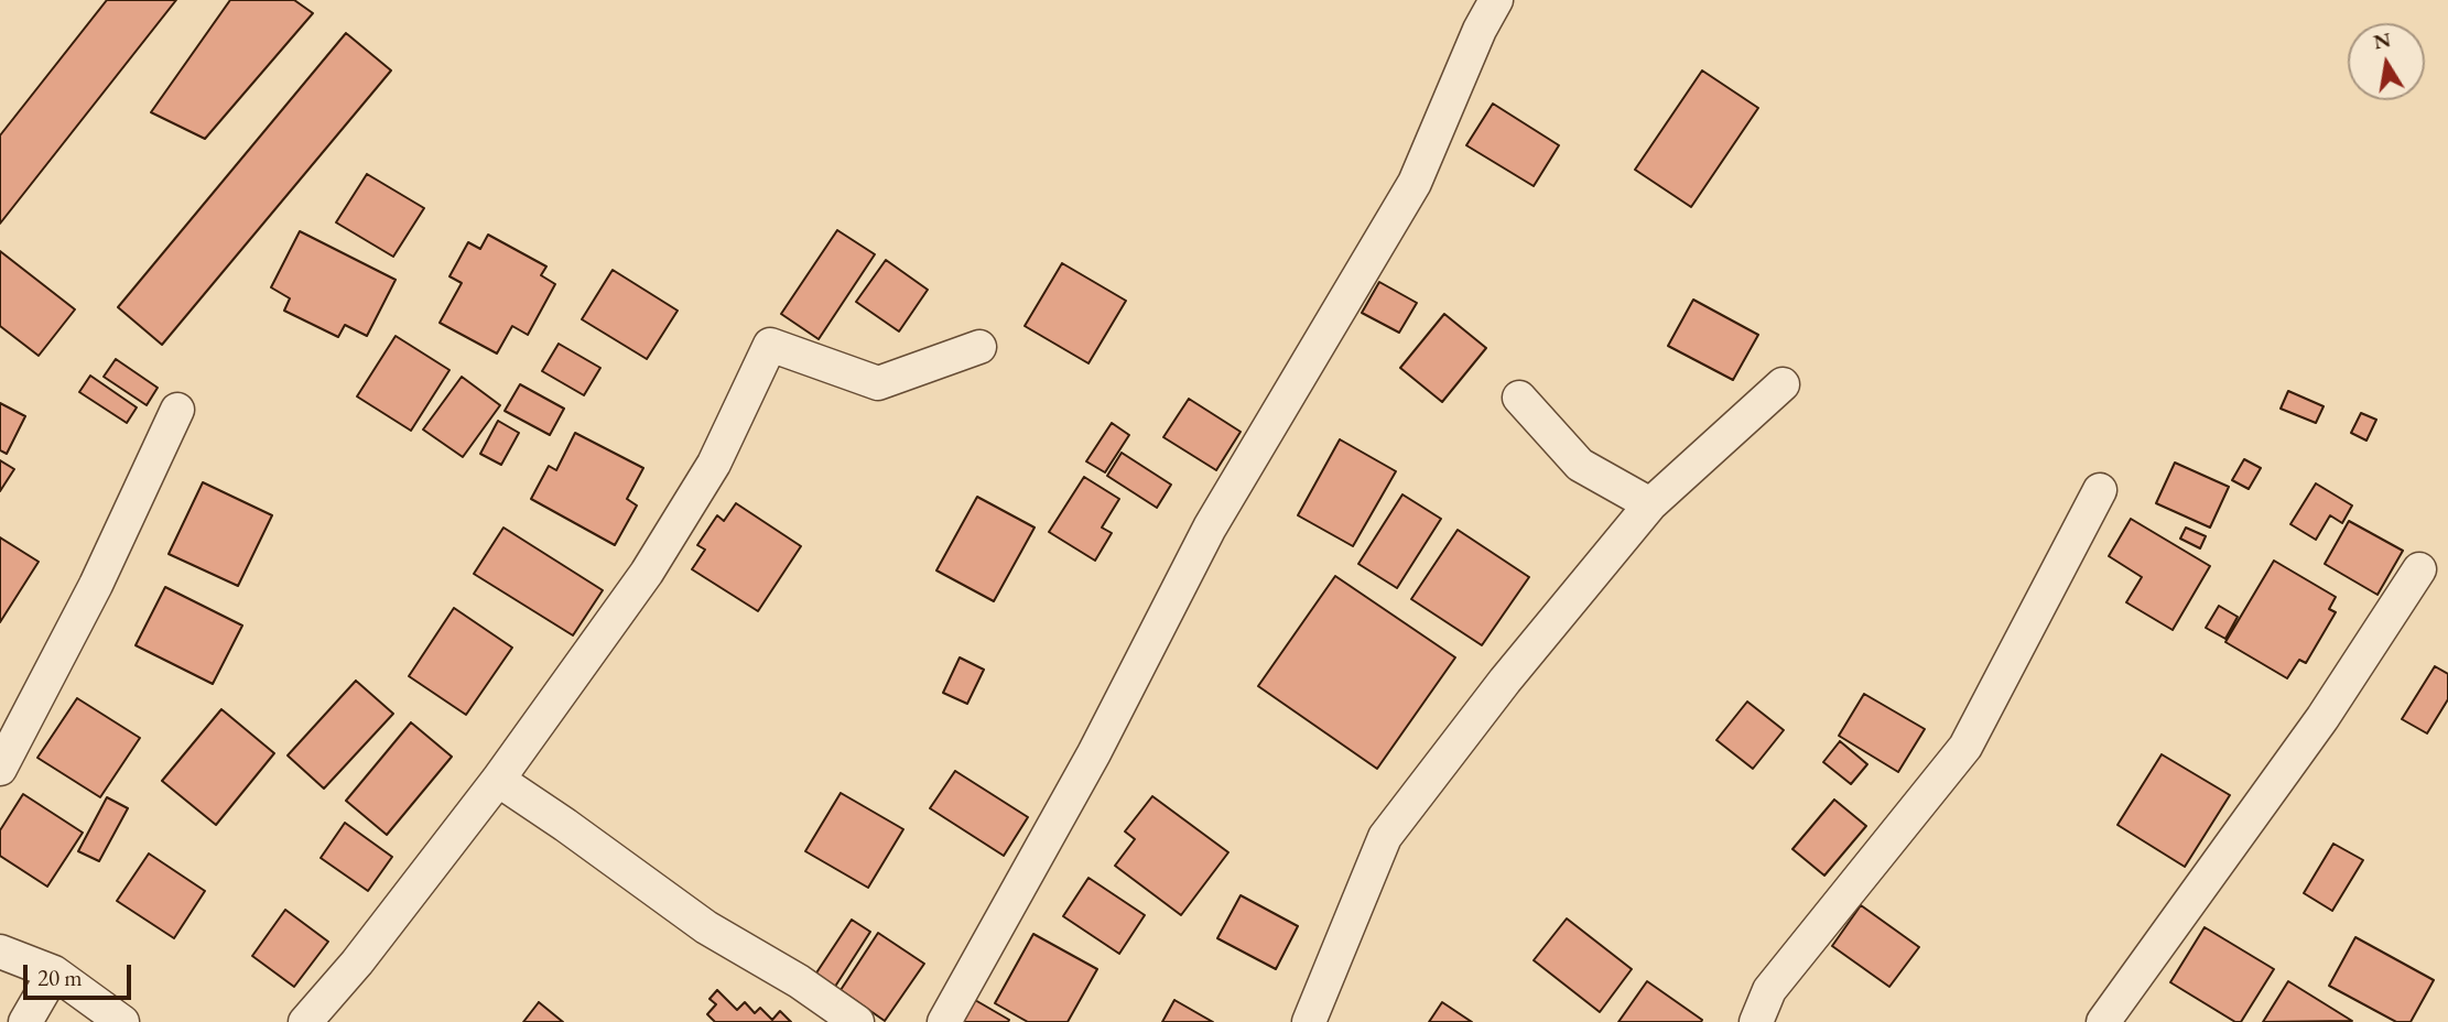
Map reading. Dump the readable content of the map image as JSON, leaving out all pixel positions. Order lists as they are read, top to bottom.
{
  "scale_bar": "20 m",
  "north": "top"
}
